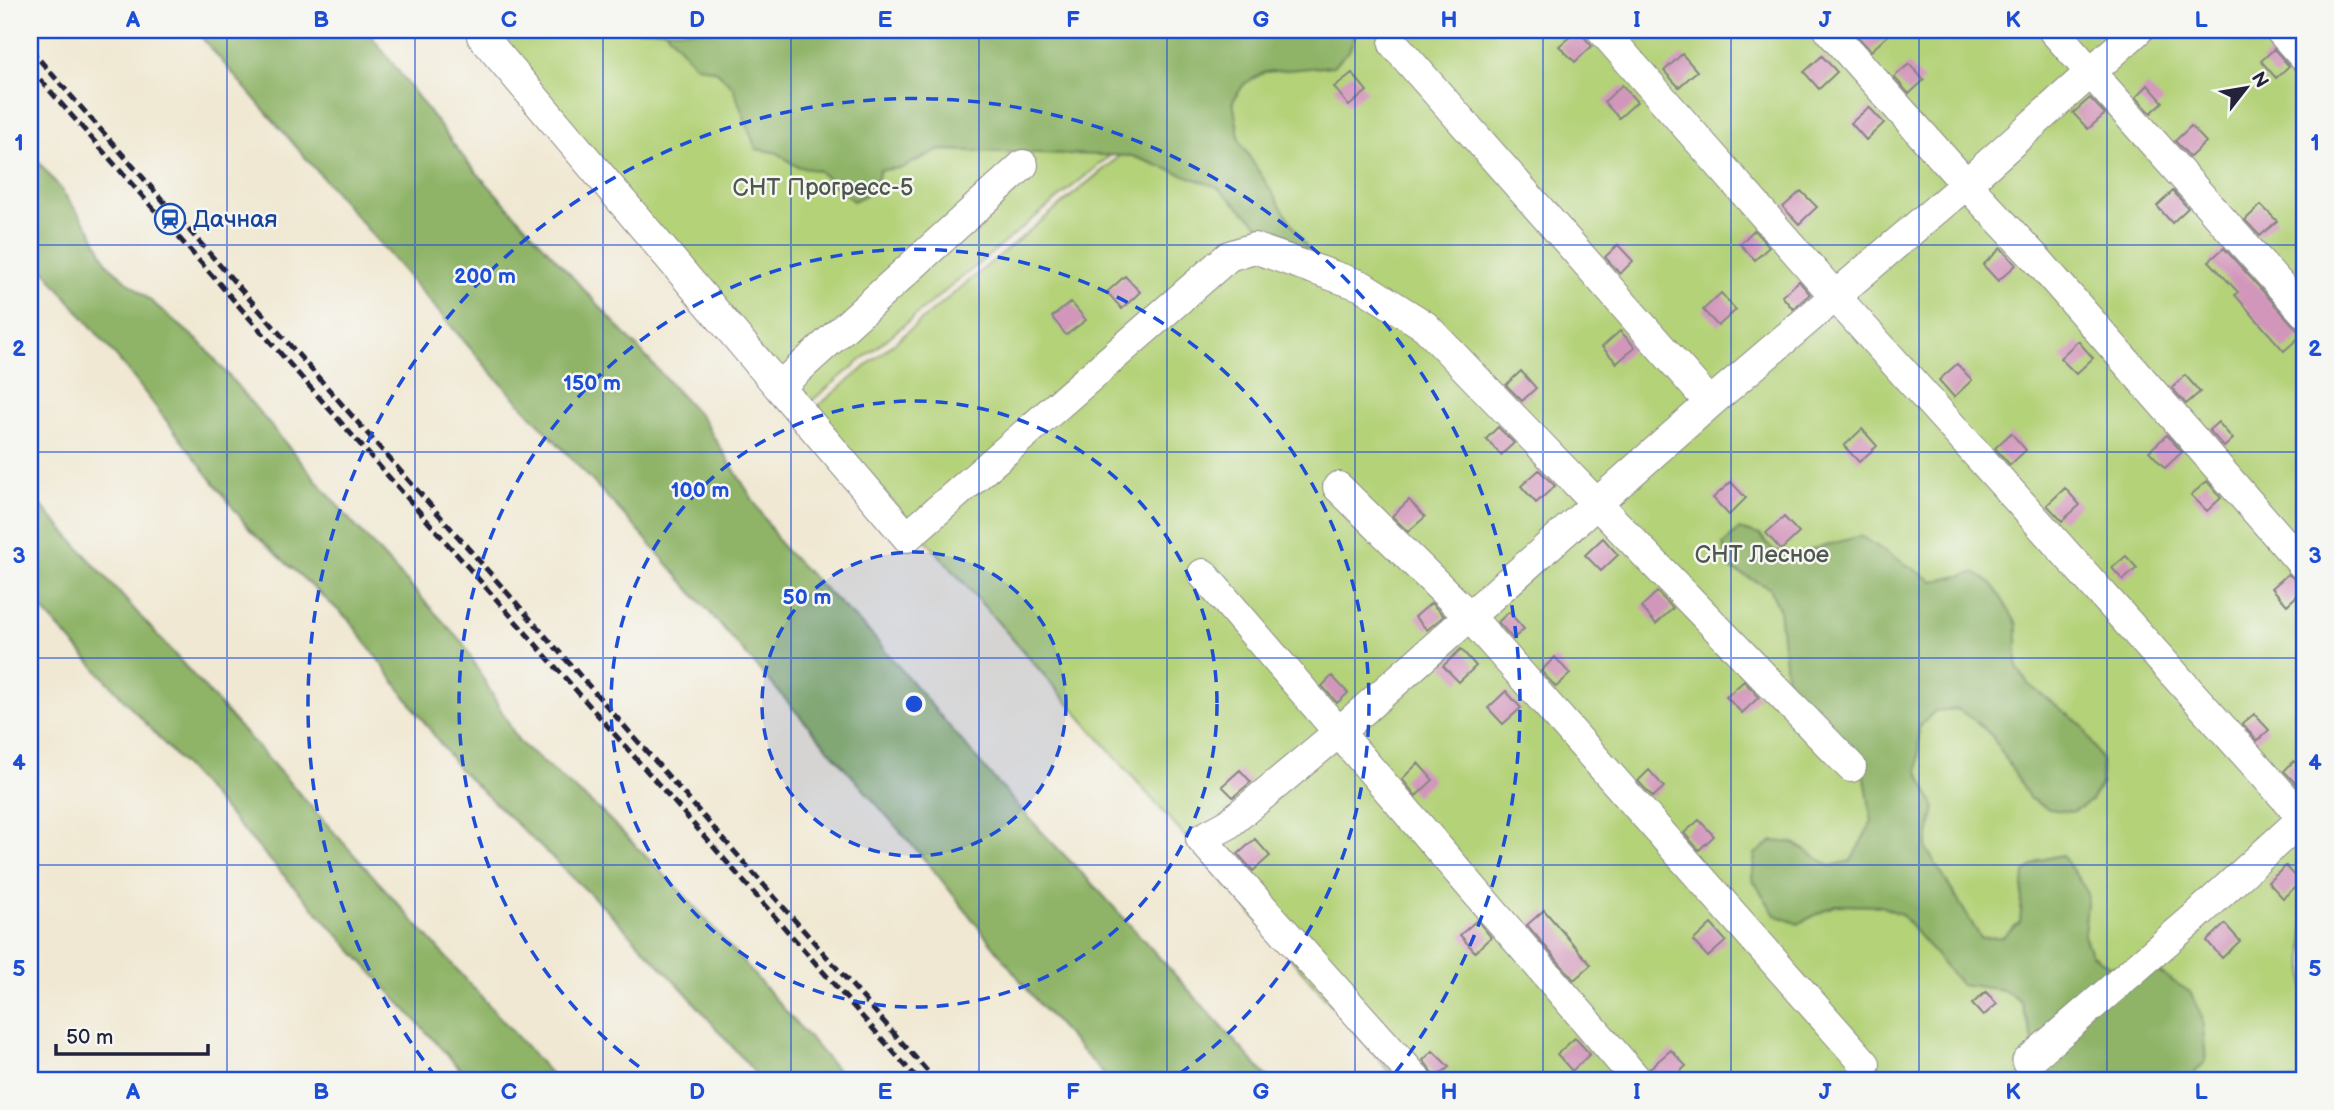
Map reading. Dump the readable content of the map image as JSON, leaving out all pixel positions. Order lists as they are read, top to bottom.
{
  "parks": ["СНТ Прогресс-5", "СНТ Лесное"],
  "places": {
    "station": ["Дачная"]
  },
  "scale_bar": "50 m",
  "north": "top right",
  "grid": {
    "columns": [
      "A",
      "B",
      "C",
      "D",
      "E",
      "F",
      "G",
      "H",
      "I",
      "J",
      "K",
      "L"
    ],
    "rows": [
      "1",
      "2",
      "3",
      "4",
      "5"
    ]
  },
  "rings": [
    "200 m",
    "150 m",
    "100 m",
    "50 m"
  ]
}
